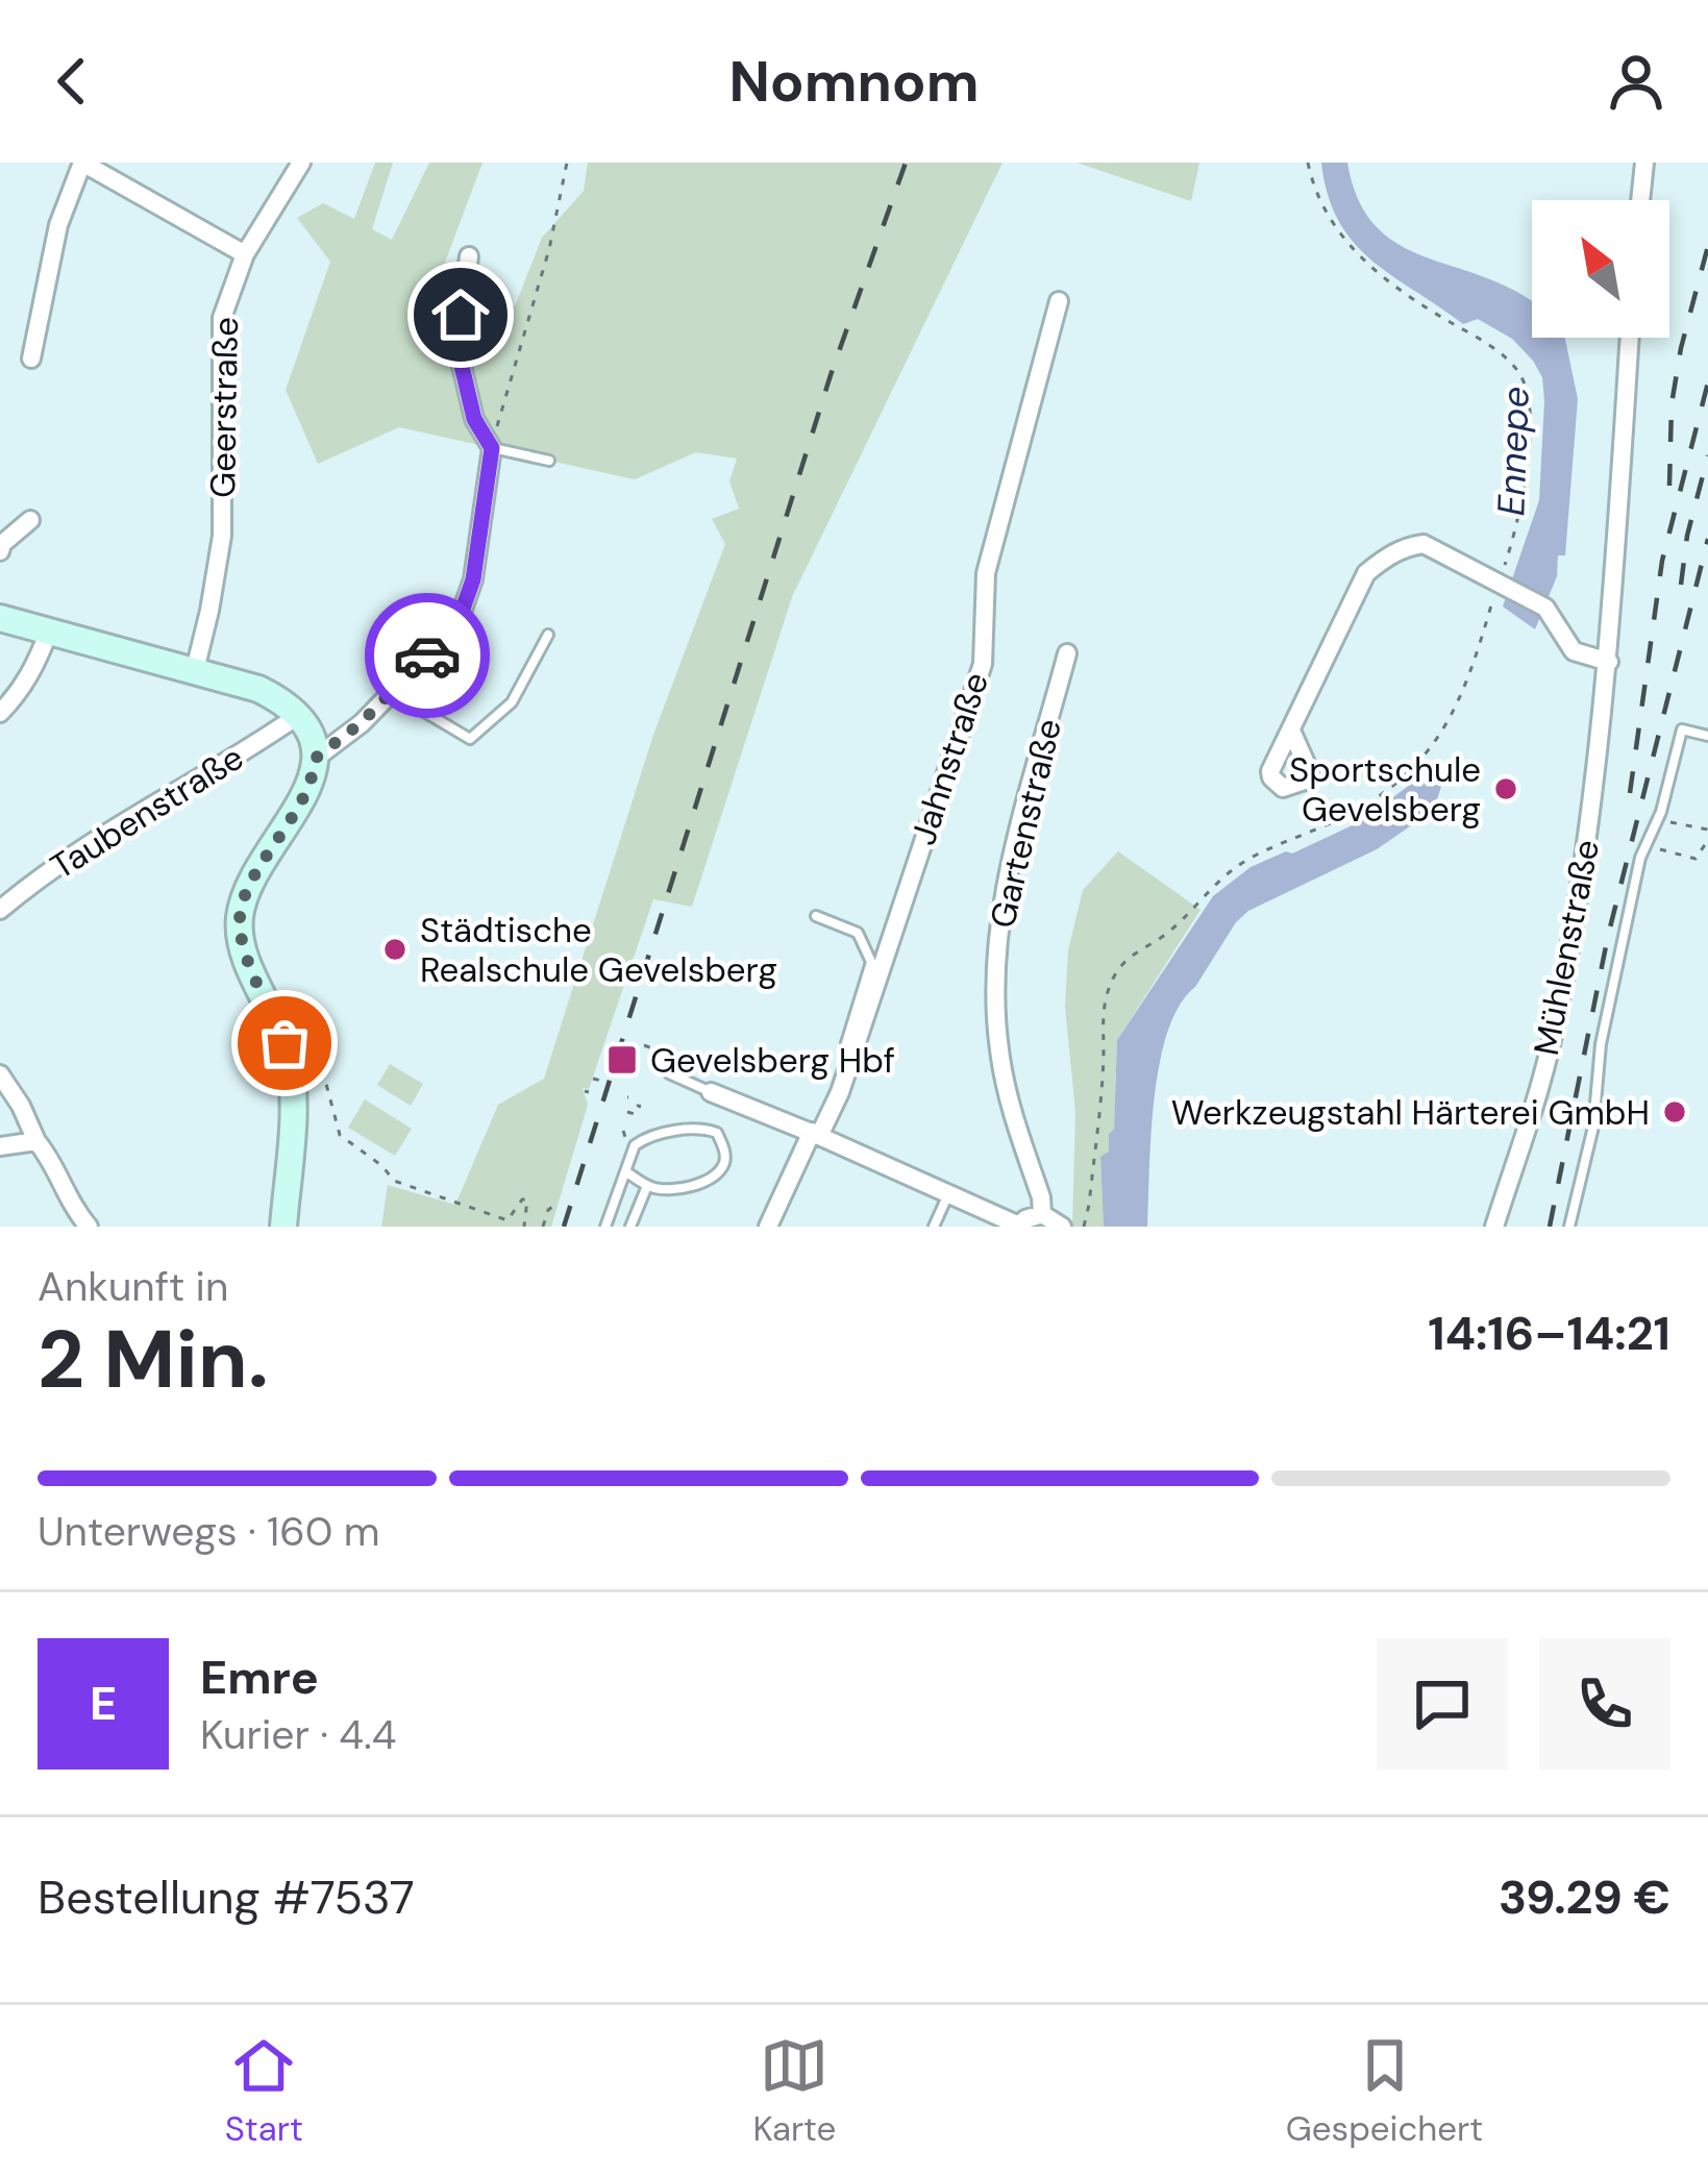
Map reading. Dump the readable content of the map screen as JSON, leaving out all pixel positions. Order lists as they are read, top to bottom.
{
  "streets": {
    "street": [
      "Geerstraße",
      "Jahnstraße",
      "Taubenstraße",
      "Gartenstraße",
      "Mühlenstraße"
    ]
  },
  "water": ["Ennepe"],
  "places": {
    "other": ["Sportschule Gevelsberg", "Städtische Realschule Gevelsberg", "Werkzeugstahl Härterei GmbH"],
    "transit": ["Gevelsberg Hbf"]
  },
  "north": "top left",
  "page": {
    "header": "Nomnom",
    "heading": ["2 Min.", "Ankunft in", "14:16–14:21"],
    "panel": [
      "Emre",
      "Kurier · 4.4",
      "Bestellung #7537",
      "39.29 €"
    ],
    "bar": "Unterwegs · 160 m",
    "round": "E",
    "tabs": ["Start", "Karte", "Gespeichert"]
  }
}
